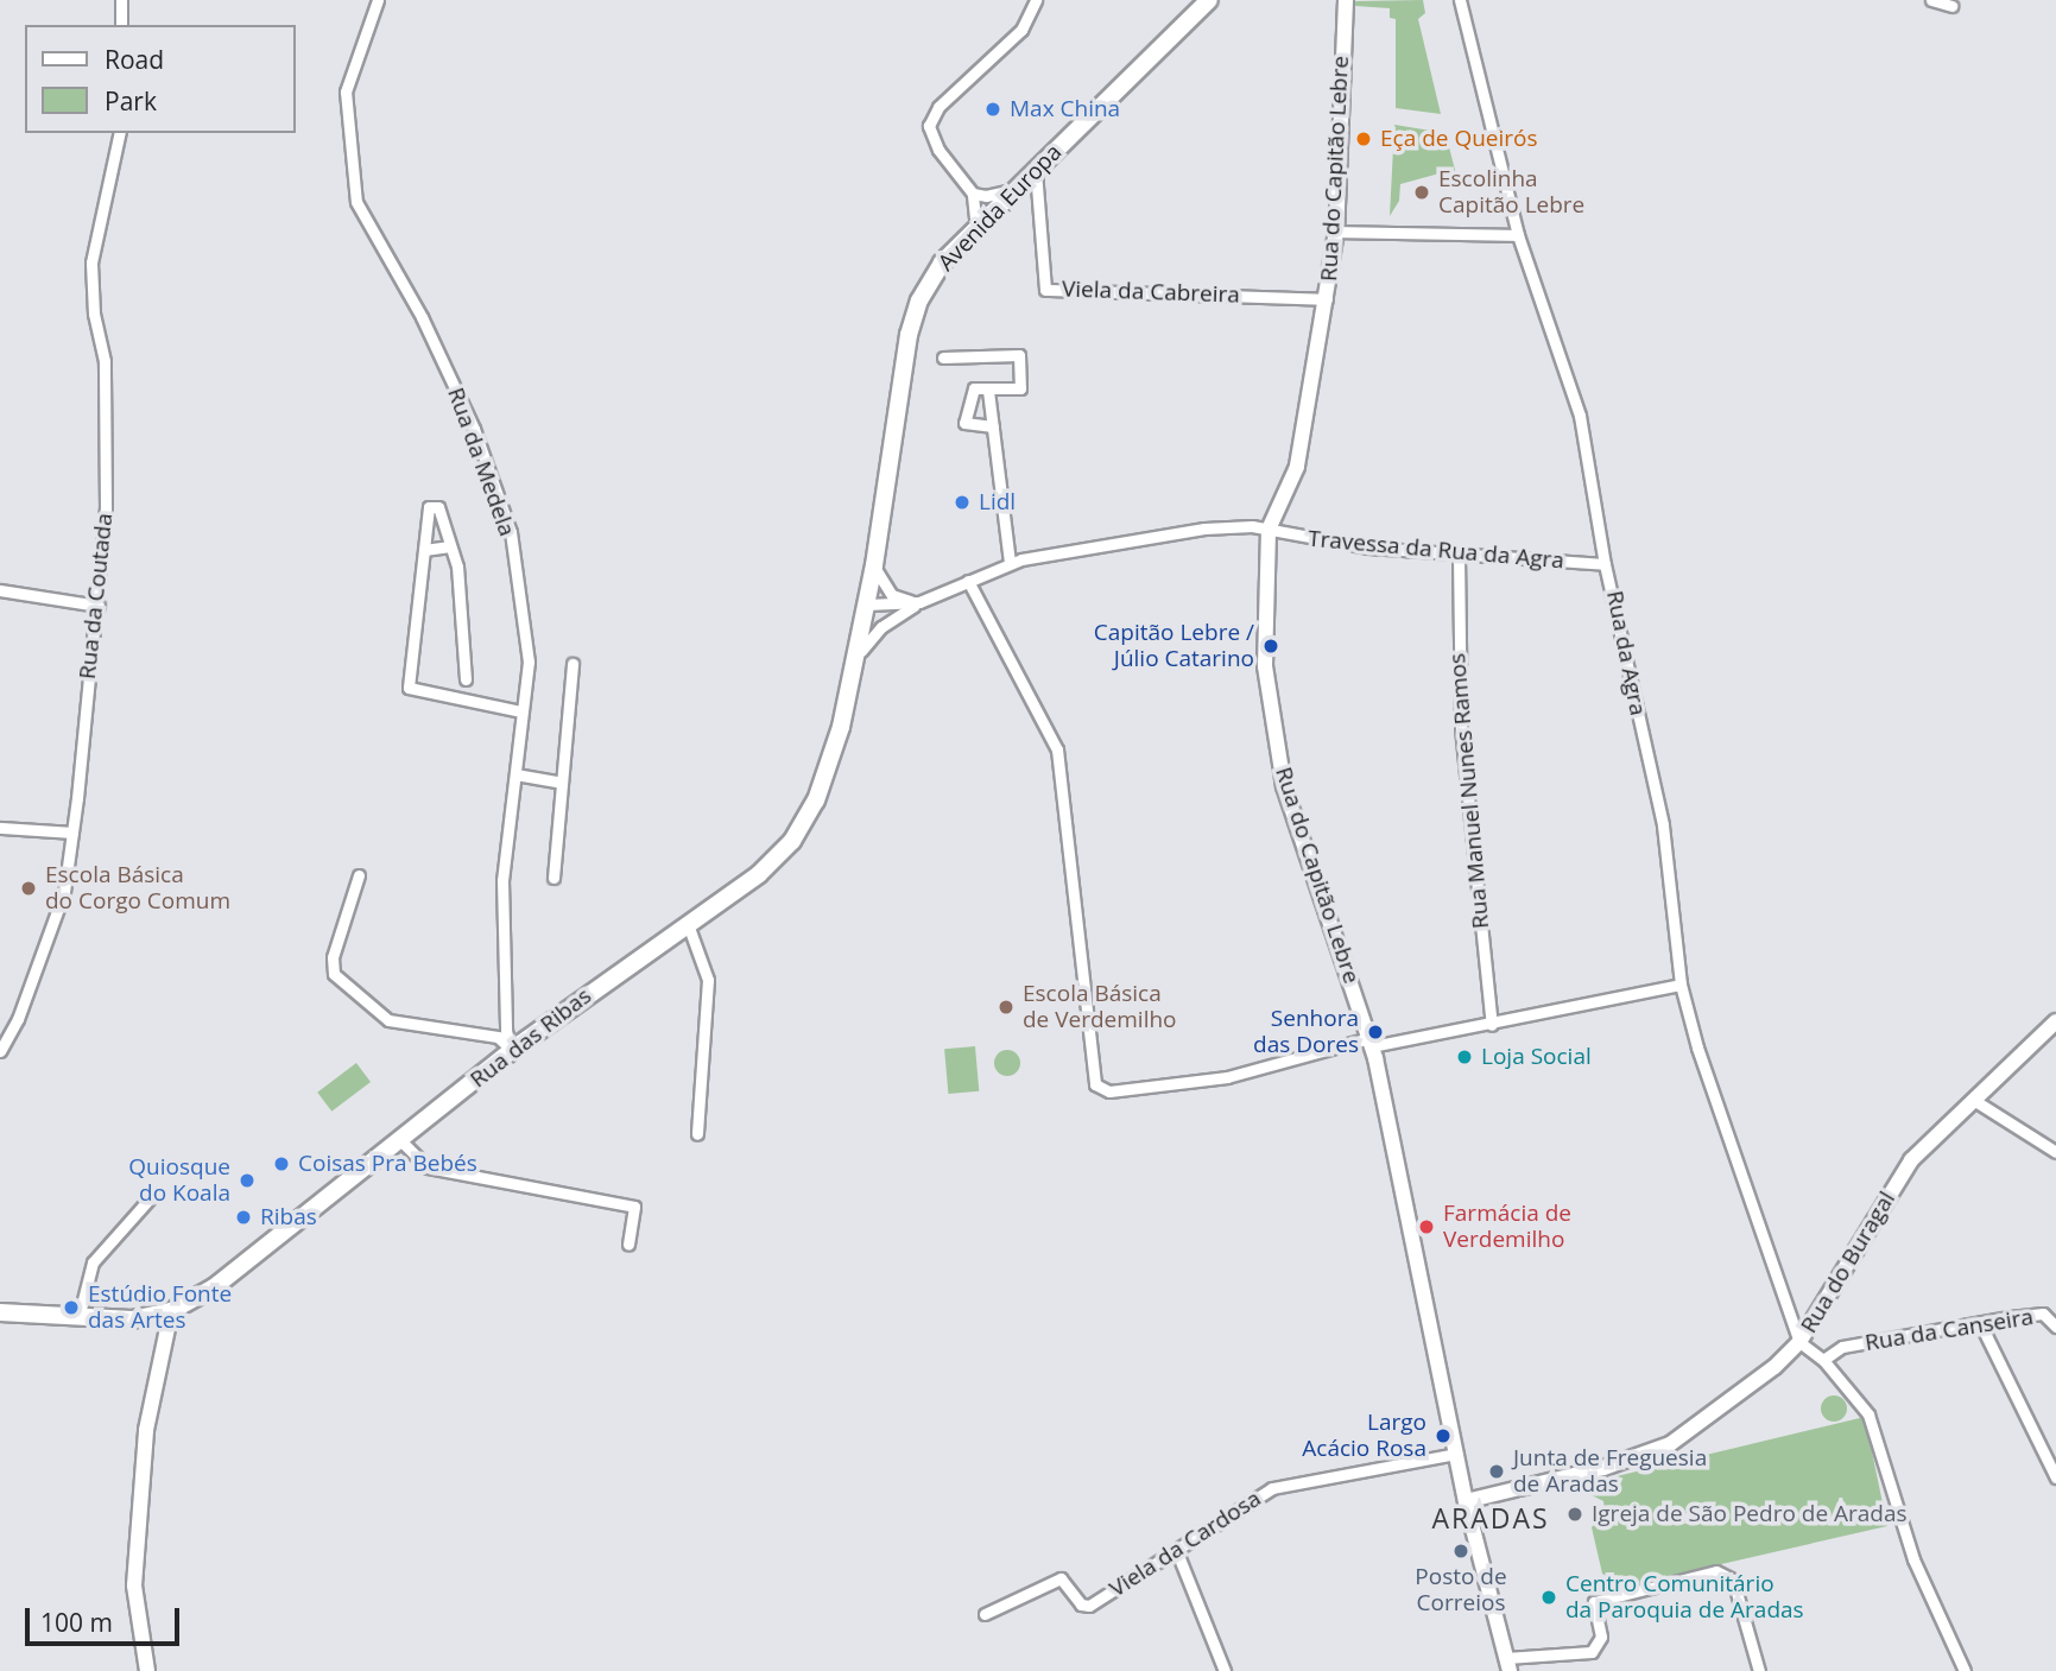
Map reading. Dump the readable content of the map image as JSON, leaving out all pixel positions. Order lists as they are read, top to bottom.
{
  "streets": {
    "main road": [
      "Rua do Capitão Lebre",
      "Avenida Europa",
      "Rua das Ribas",
      "Rua do Buragal"
    ],
    "street": [
      "Viela da Cabreira",
      "Rua da Medela",
      "Travessa da Rua da Agra",
      "Rua da Coutada",
      "Rua da Agra",
      "Rua Manuel Nunes Ramos",
      "Rua da Canseira",
      "Viela da Cardosa"
    ]
  },
  "crossings": [
    ["Rua do Capitão Lebre", "Viela da Cabreira"],
    ["Rua do Capitão Lebre", "Travessa da Rua da Agra"],
    ["Rua do Capitão Lebre", "Rua do Buragal"],
    ["Rua do Capitão Lebre", "Viela da Cardosa"],
    ["Avenida Europa", "Viela da Cabreira"],
    ["Avenida Europa", "Rua das Ribas"],
    ["Rua da Medela", "Rua das Ribas"],
    ["Travessa da Rua da Agra", "Rua da Agra"],
    ["Travessa da Rua da Agra", "Rua Manuel Nunes Ramos"],
    ["Rua da Agra", "Rua do Buragal"]
  ],
  "districts": ["ARADAS"],
  "places": [
    "Max China",
    "Eça de Queirós",
    "Escolinha Capitão Lebre",
    "Lidl",
    "Capitão Lebre / Júlio Catarino",
    "Escola Básica do Corgo Comum",
    "Escola Básica de Verdemilho",
    "Senhora das Dores",
    "Loja Social",
    "Coisas Pra Bebés",
    "Quiosque do Koala",
    "Ribas",
    "Farmácia de Verdemilho",
    "Estúdio Fonte das Artes",
    "Largo Acácio Rosa",
    "Junta de Freguesia de Aradas",
    "Igreja de São Pedro de Aradas",
    "Posto de Correios",
    "Centro Comunitário da Paroquia de Aradas"
  ],
  "legend": ["Road", "Park"],
  "scale_bar": "100 m"
}
